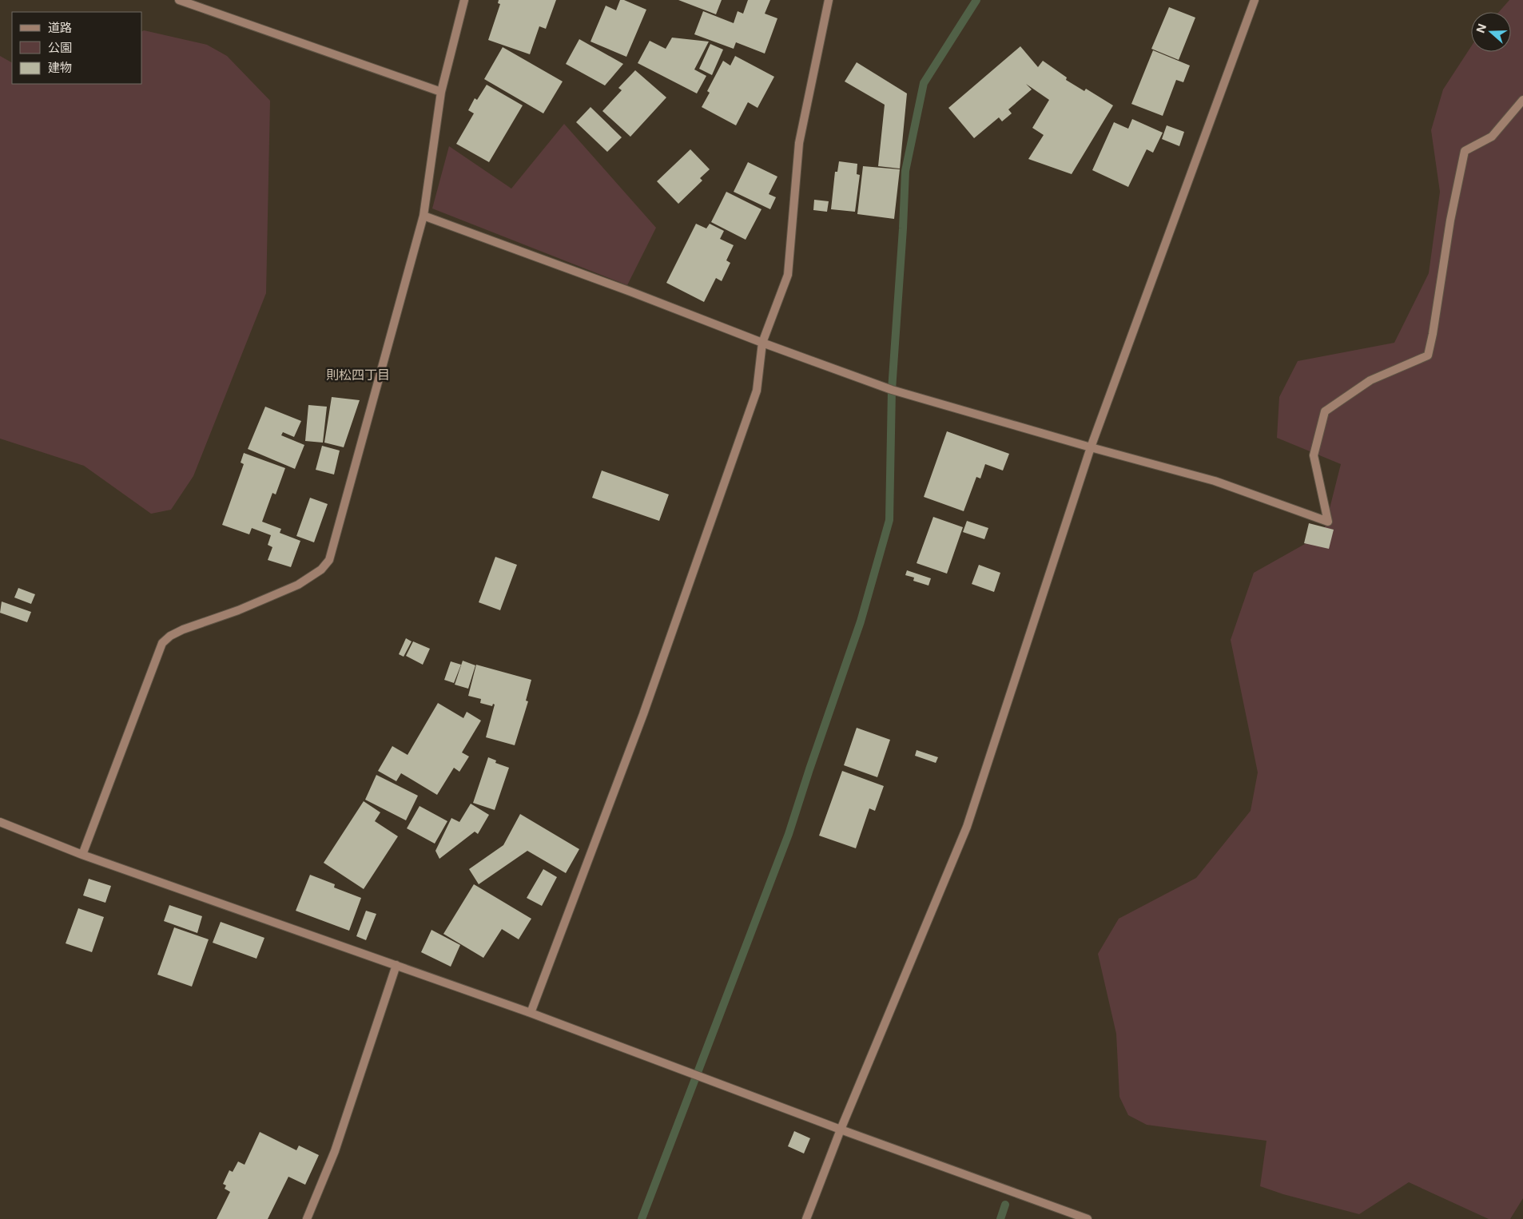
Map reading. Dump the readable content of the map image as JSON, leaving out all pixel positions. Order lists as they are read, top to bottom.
{
  "districts": ["則松四丁目"],
  "legend": ["道路", "公園", "建物"],
  "north": "left"
}
